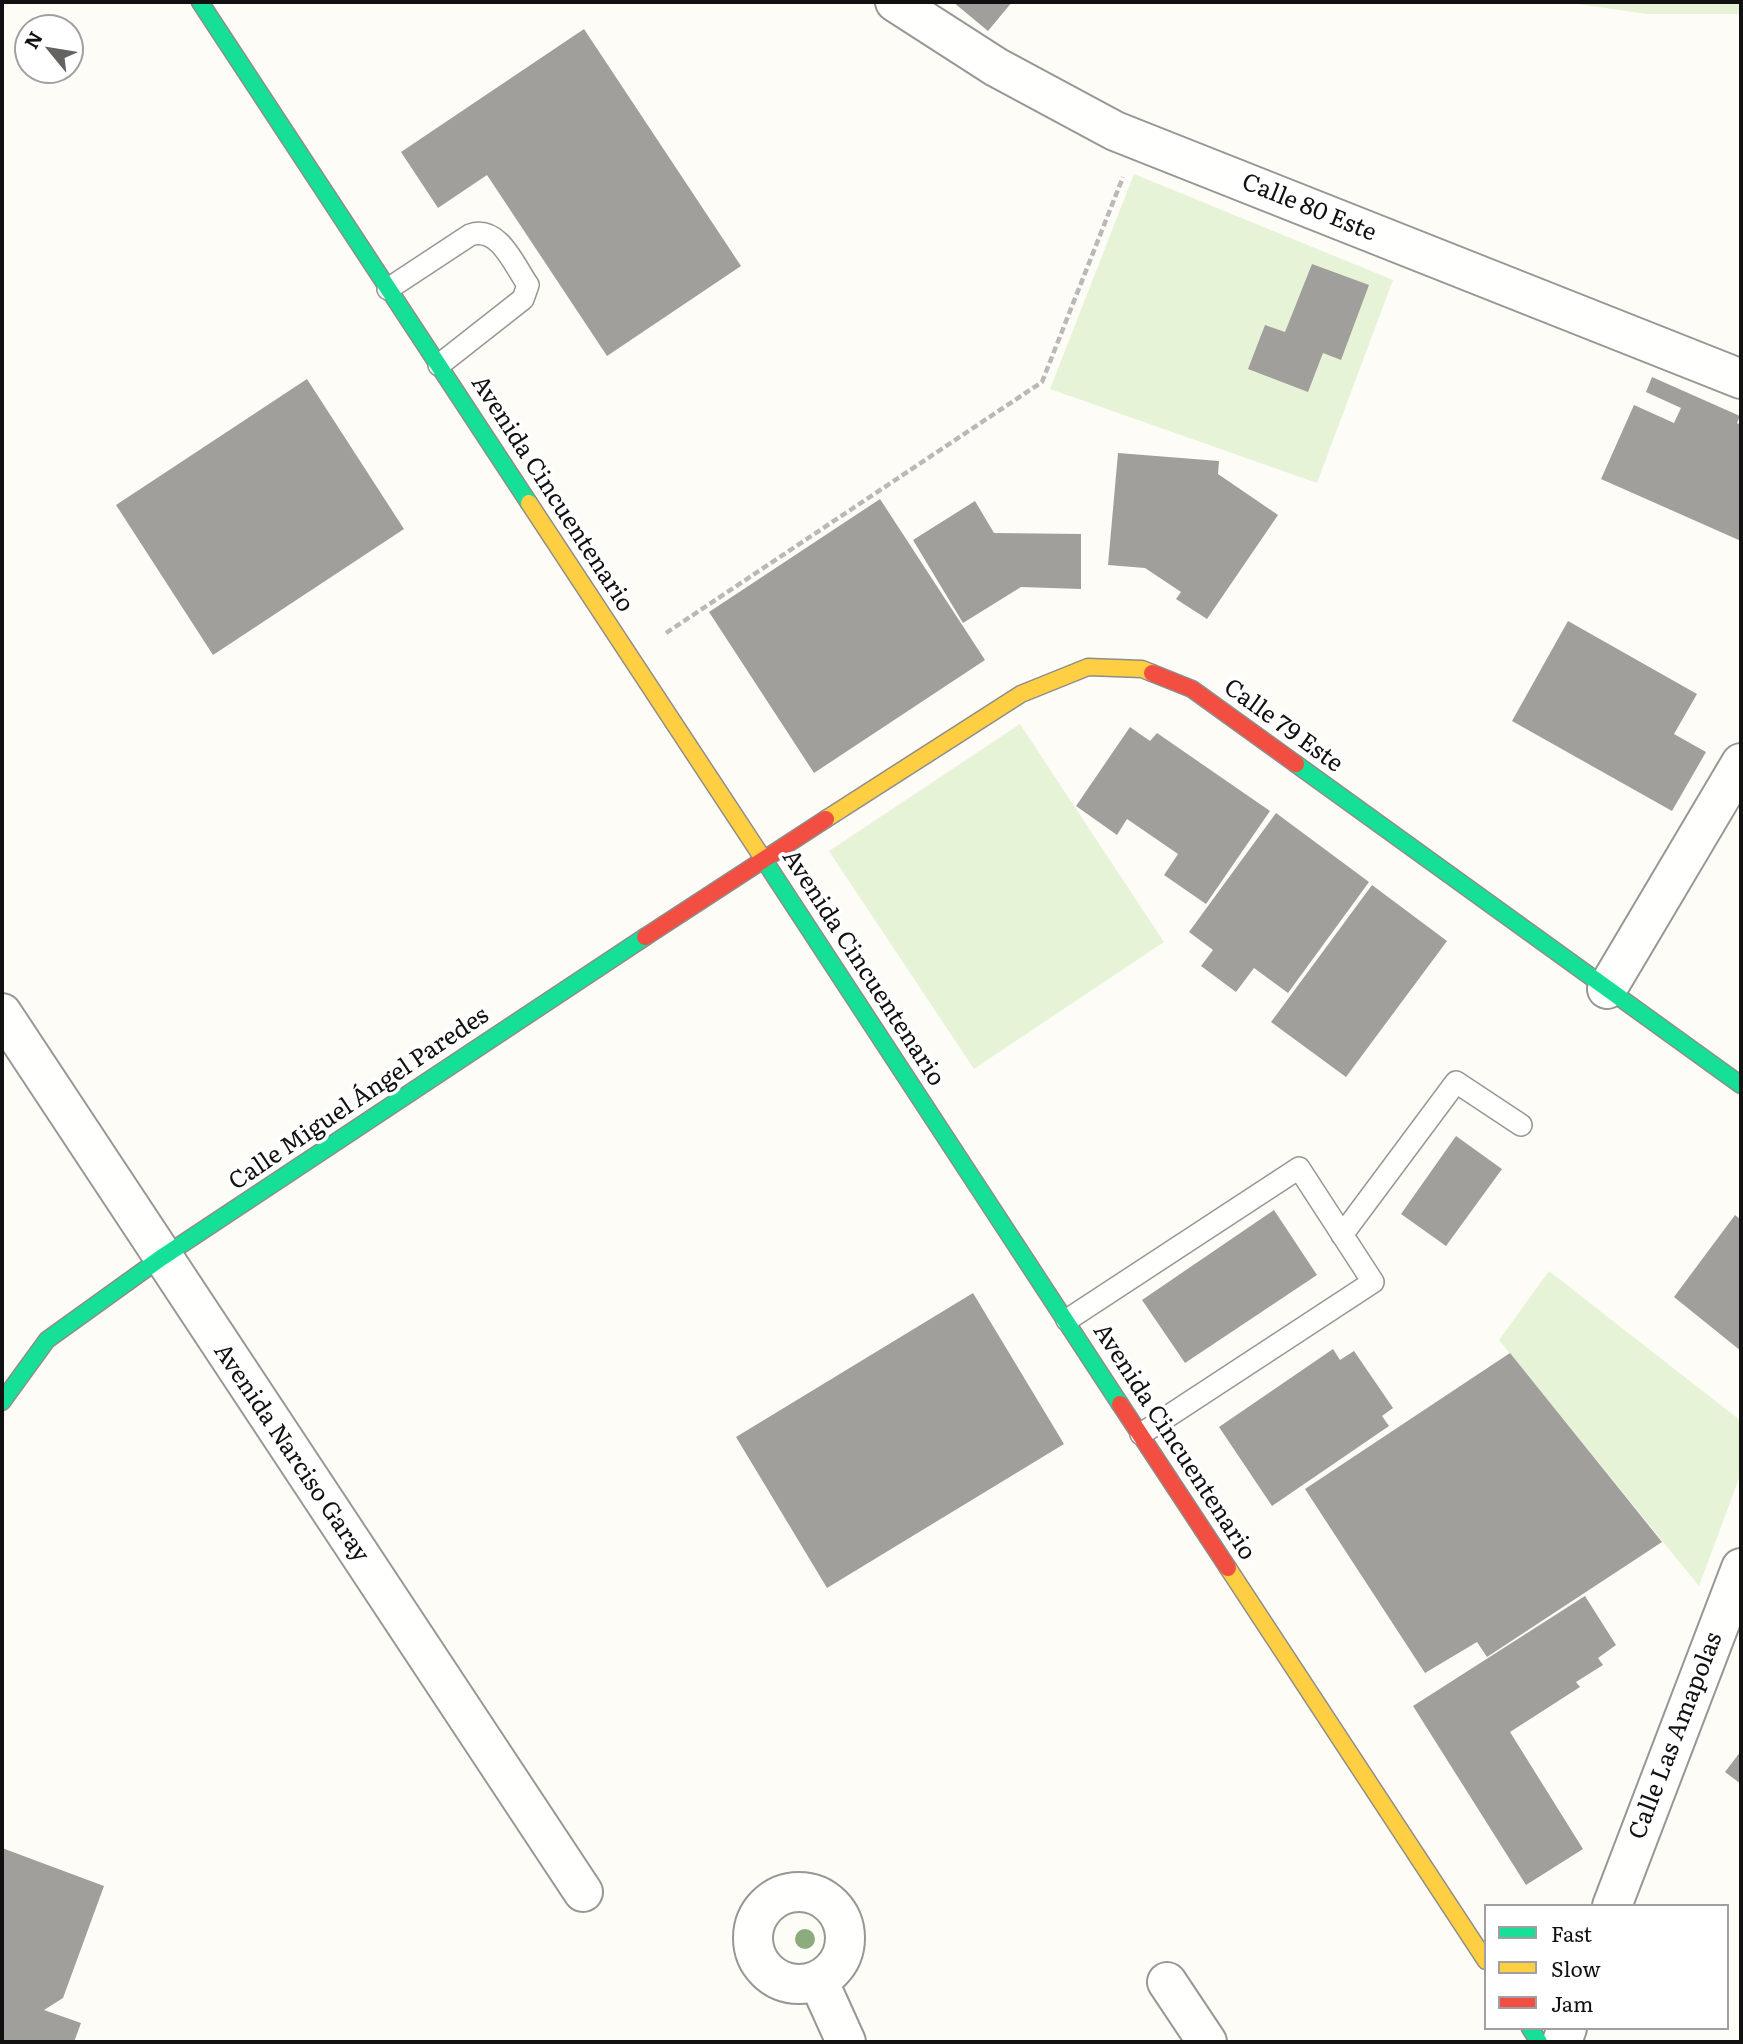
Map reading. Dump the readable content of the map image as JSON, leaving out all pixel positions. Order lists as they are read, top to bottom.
{
  "streets": {
    "main road": ["Avenida Cincuentenario", "Calle 79 Este", "Calle Miguel Ángel Paredes"],
    "street": ["Calle 80 Este", "Avenida Narciso Garay", "Calle Las Amapolas"]
  },
  "crossings": [
    ["Avenida Cincuentenario", "Calle 79 Este"],
    ["Avenida Cincuentenario", "Calle Miguel Ángel Paredes"],
    ["Calle 79 Este", "Calle Miguel Ángel Paredes"],
    ["Calle Miguel Ángel Paredes", "Avenida Narciso Garay"]
  ],
  "legend": ["Fast", "Slow", "Jam"],
  "north": "top left"
}
